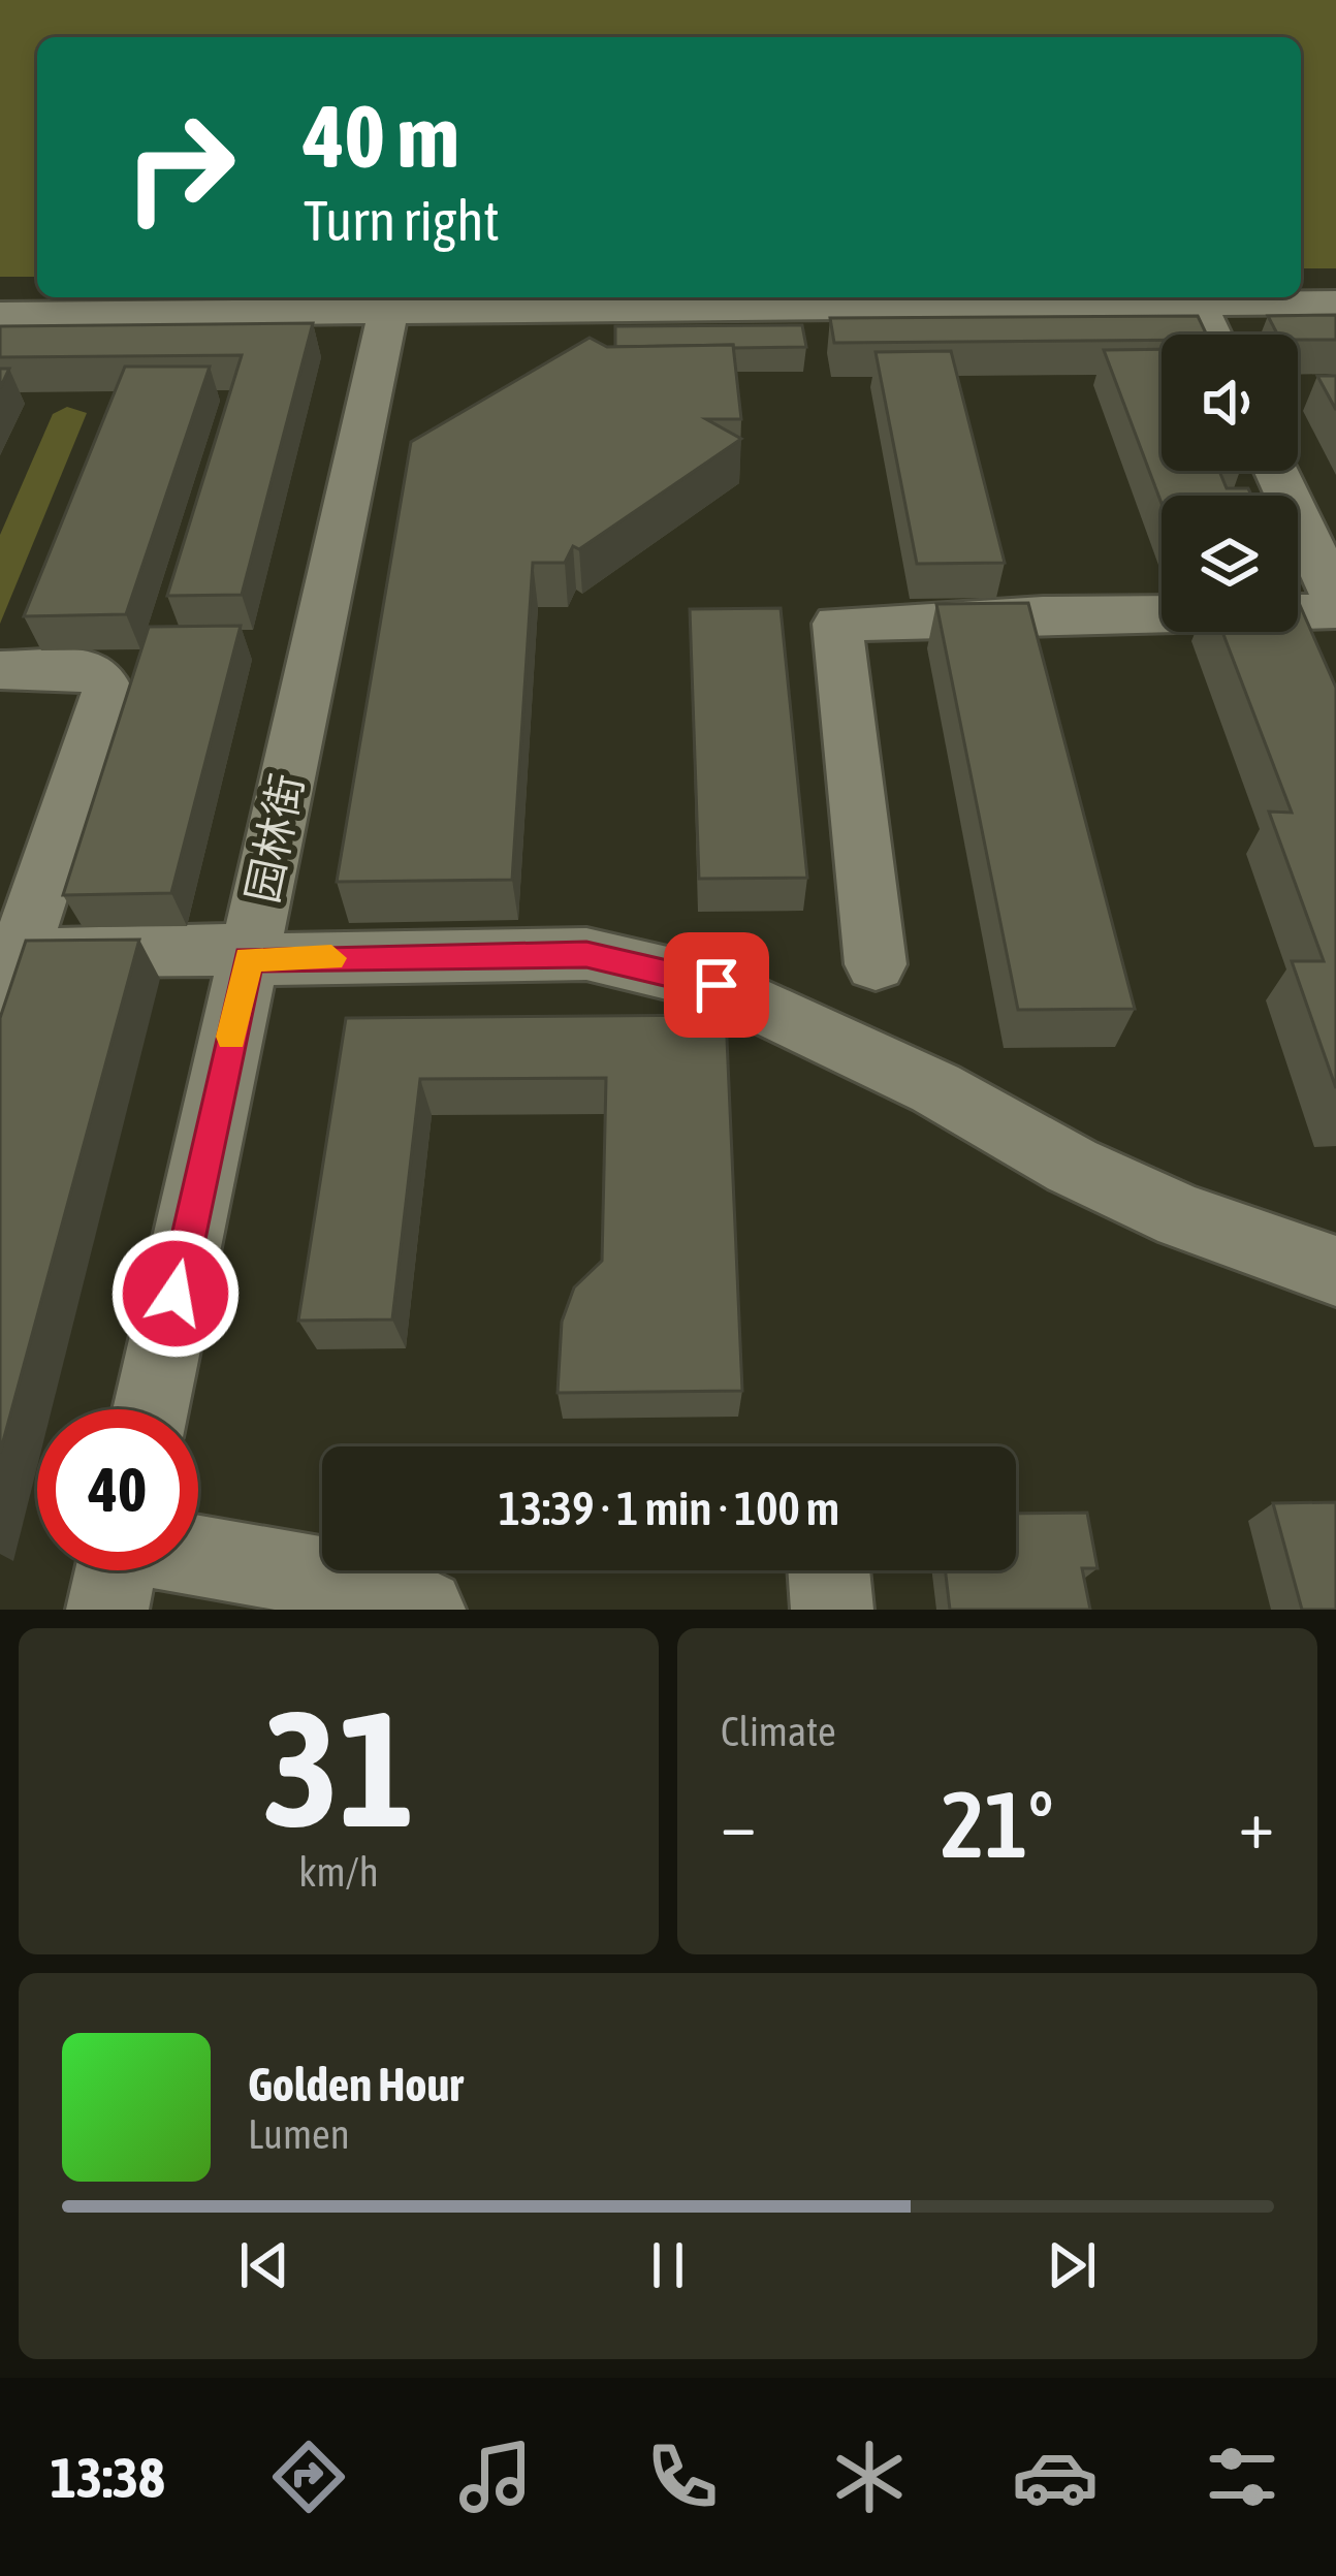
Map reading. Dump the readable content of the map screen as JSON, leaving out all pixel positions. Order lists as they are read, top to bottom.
{
  "streets": {
    "street": ["园林街"]
  },
  "page": {
    "turn": ["40 m", "Turn right"],
    "limit": "40",
    "trip": "13:39 · 1 min · 100 m",
    "tile": [
      ["31", "km/h"],
      "Climate"
    ],
    "heat": ["−", "21°", "+"],
    "song": ["Golden Hour", "Lumen"],
    "tabs": "13:38"
  }
}
